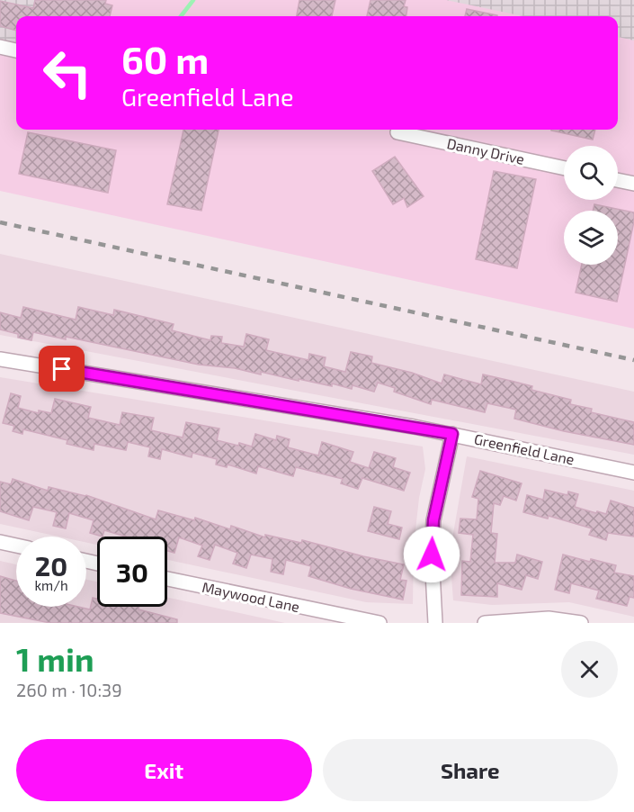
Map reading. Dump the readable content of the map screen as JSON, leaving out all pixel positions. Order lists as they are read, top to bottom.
{
  "streets": {
    "street": ["Danny Drive", "Greenfield Lane", "Maywood Lane"]
  },
  "page": {
    "turn": ["60 m", "Greenfield Lane"],
    "speed": "20 km/h",
    "limit": "30",
    "heading": ["1 min", "260 m · 10:39"],
    "buttons": ["Exit", "Share"]
  }
}
